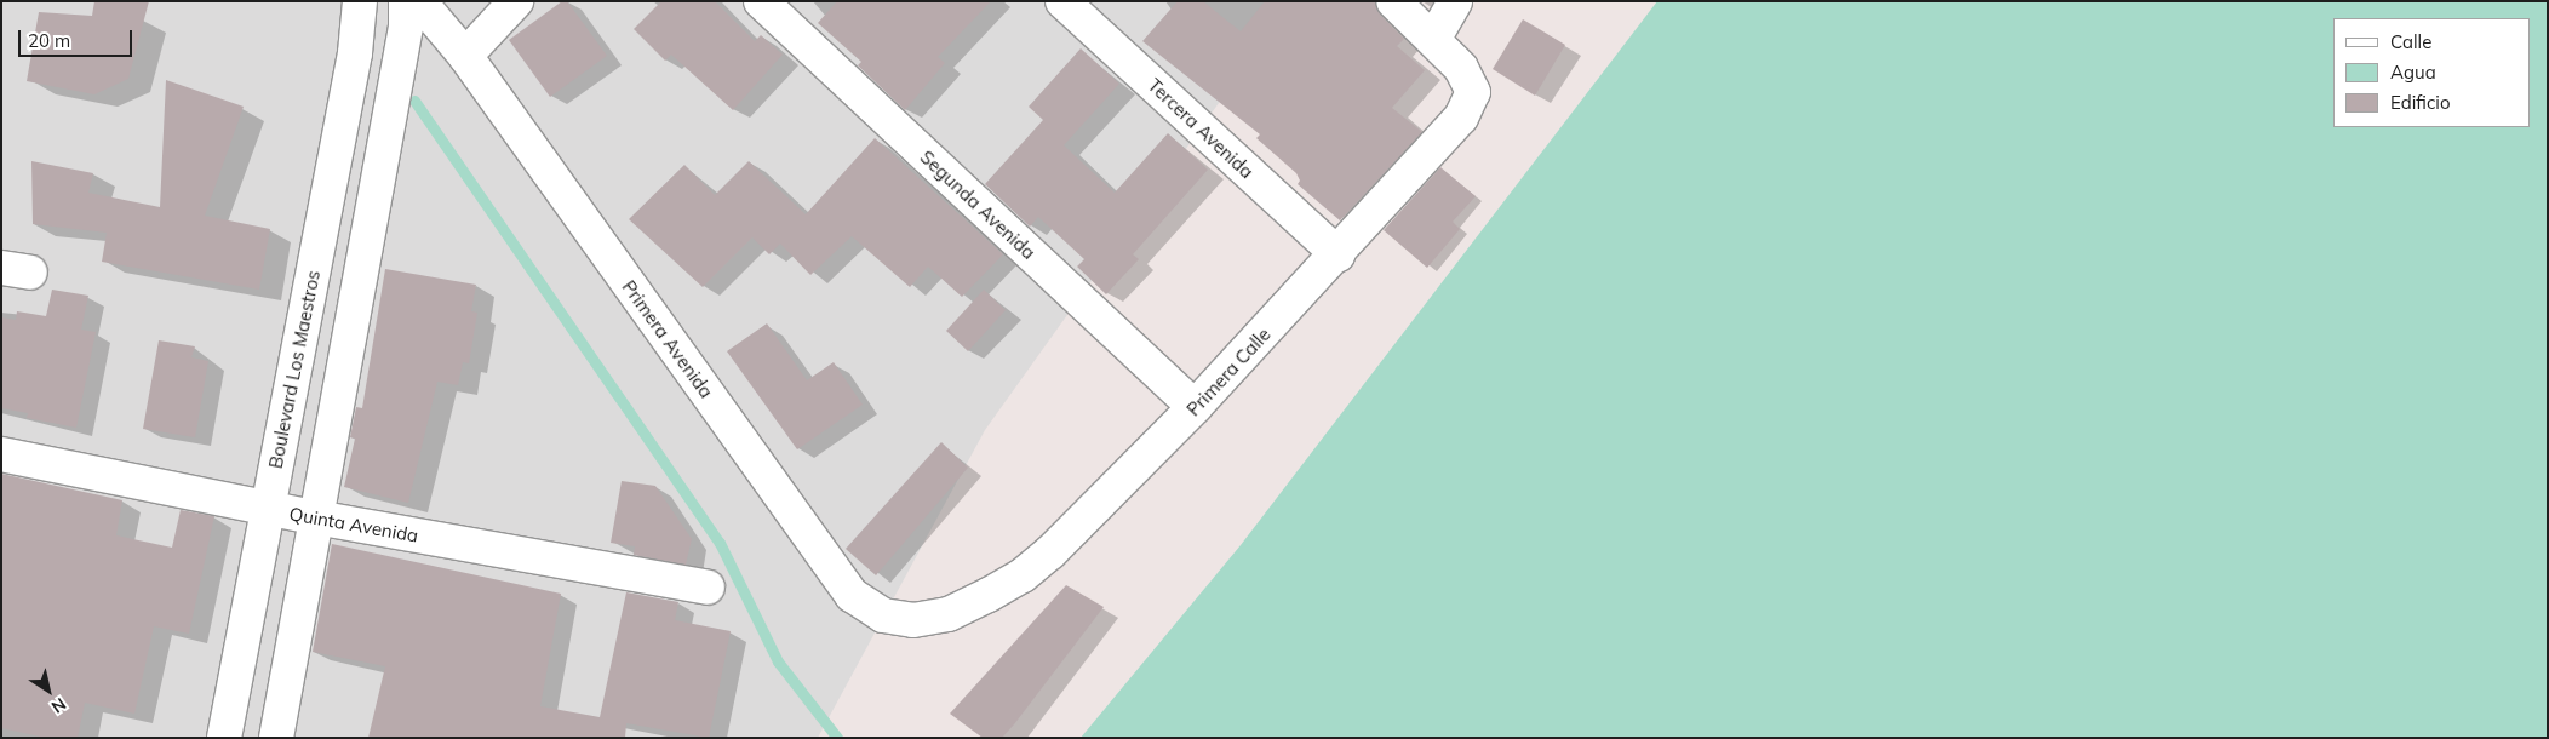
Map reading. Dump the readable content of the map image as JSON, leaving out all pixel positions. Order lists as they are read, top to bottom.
{
  "streets": {
    "street": [
      "Tercera Avenida",
      "Segunda Avenida",
      "Primera Avenida",
      "Boulevard Los Maestros",
      "Primera Calle",
      "Quinta Avenida"
    ]
  },
  "crossings": [
    ["Tercera Avenida", "Primera Calle"],
    ["Segunda Avenida", "Primera Calle"],
    ["Primera Avenida", "Primera Calle"],
    ["Boulevard Los Maestros", "Quinta Avenida"]
  ],
  "legend": ["Calle", "Agua", "Edificio"],
  "scale_bar": "20 m",
  "north": "bottom right"
}
